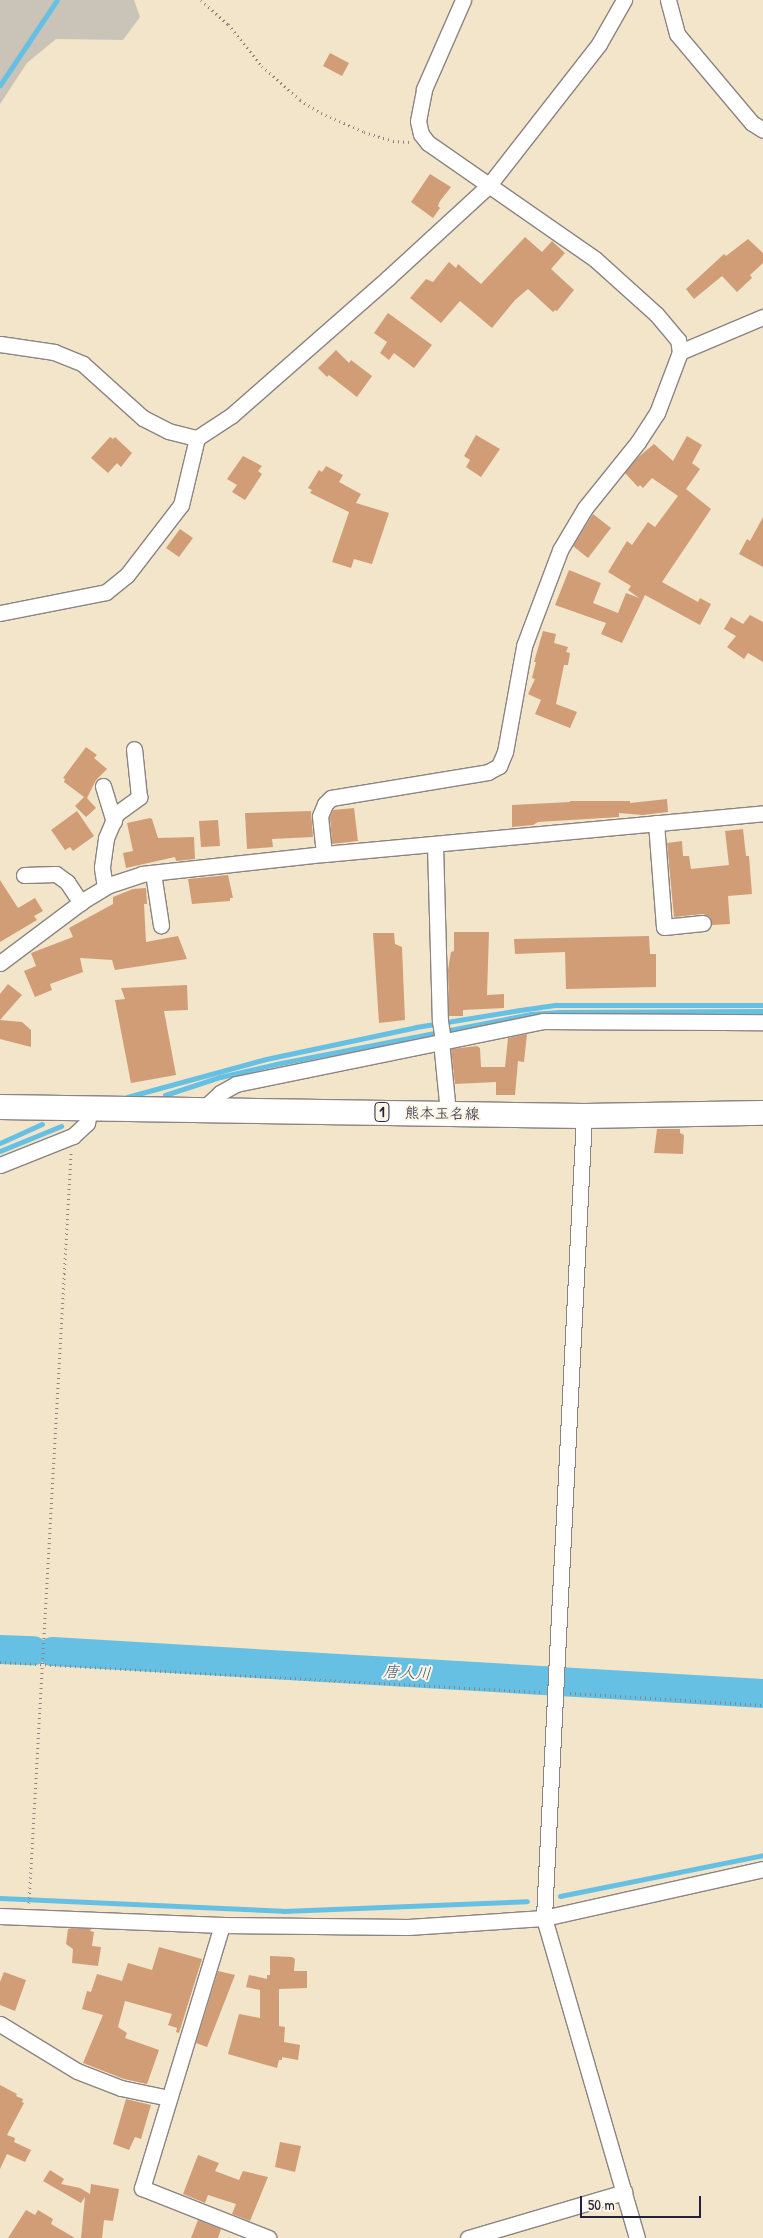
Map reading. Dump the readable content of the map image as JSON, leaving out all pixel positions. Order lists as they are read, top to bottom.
{
  "streets": {
    "main road": ["1", "熊本玉名線"]
  },
  "water": ["唐人川"],
  "scale_bar": "50 m"
}
